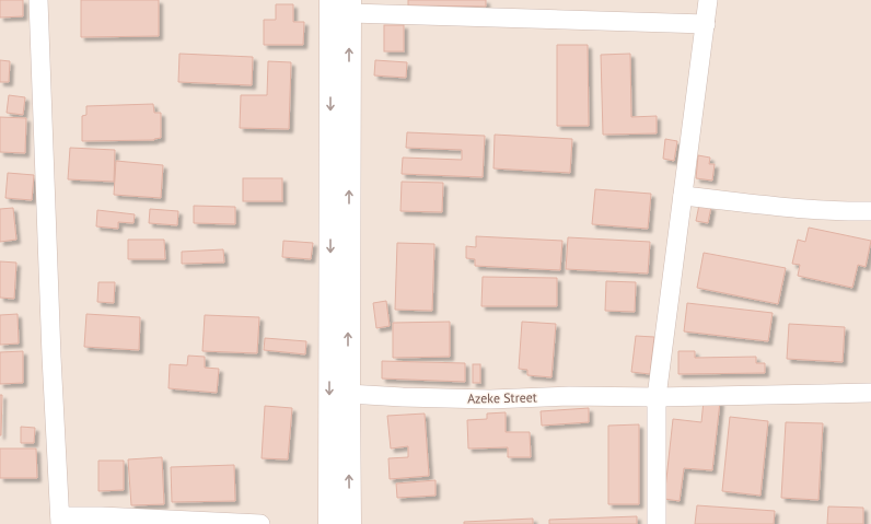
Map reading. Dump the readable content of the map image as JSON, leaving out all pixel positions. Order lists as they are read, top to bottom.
{
  "streets": {
    "street": ["Azeke Street"]
  }
}
